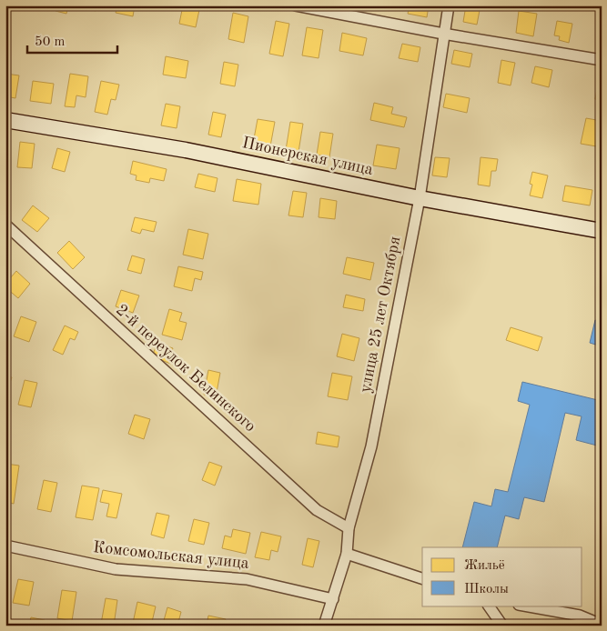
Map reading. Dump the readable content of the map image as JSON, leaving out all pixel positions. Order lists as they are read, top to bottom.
{
  "streets": {
    "street": [
      "Пионерская улица",
      "улица 25 лет Октября",
      "2-й переулок Белинского",
      "Комсомольская улица"
    ]
  },
  "crossings": [
    ["Пионерская улица", "улица 25 лет Октября"],
    ["улица 25 лет Октября", "2-й переулок Белинского"],
    ["улица 25 лет Октября", "Комсомольская улица"]
  ],
  "legend": ["Жильё", "Школы"],
  "scale_bar": "50 m"
}
